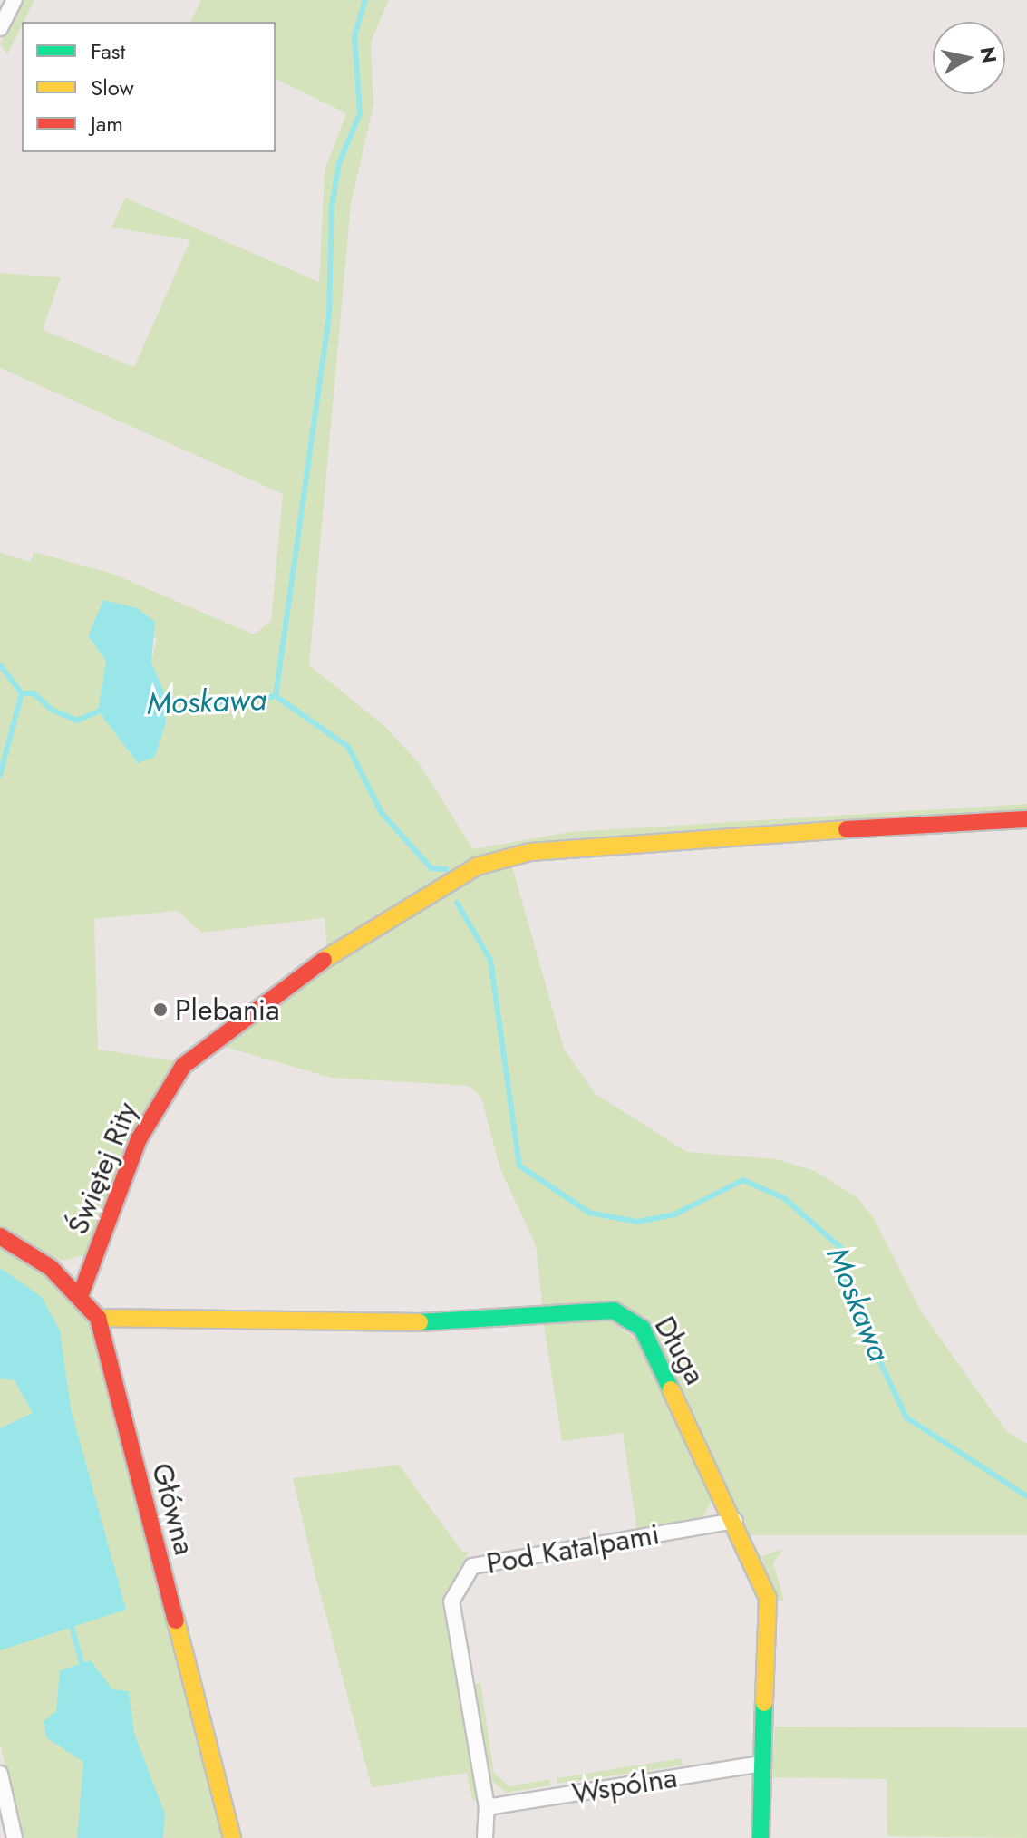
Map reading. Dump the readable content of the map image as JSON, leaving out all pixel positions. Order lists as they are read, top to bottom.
{
  "streets": {
    "street": [
      "Świętej Rity",
      "Długa",
      "Główna",
      "Pod Katalpami",
      "Wspólna"
    ]
  },
  "crossings": [
    ["Świętej Rity", "Główna"],
    ["Długa", "Główna"],
    ["Długa", "Pod Katalpami"],
    ["Długa", "Wspólna"],
    ["Pod Katalpami", "Wspólna"]
  ],
  "water": ["Moskawa"],
  "places": ["Plebania"],
  "legend": ["Fast", "Slow", "Jam"],
  "north": "right"
}
